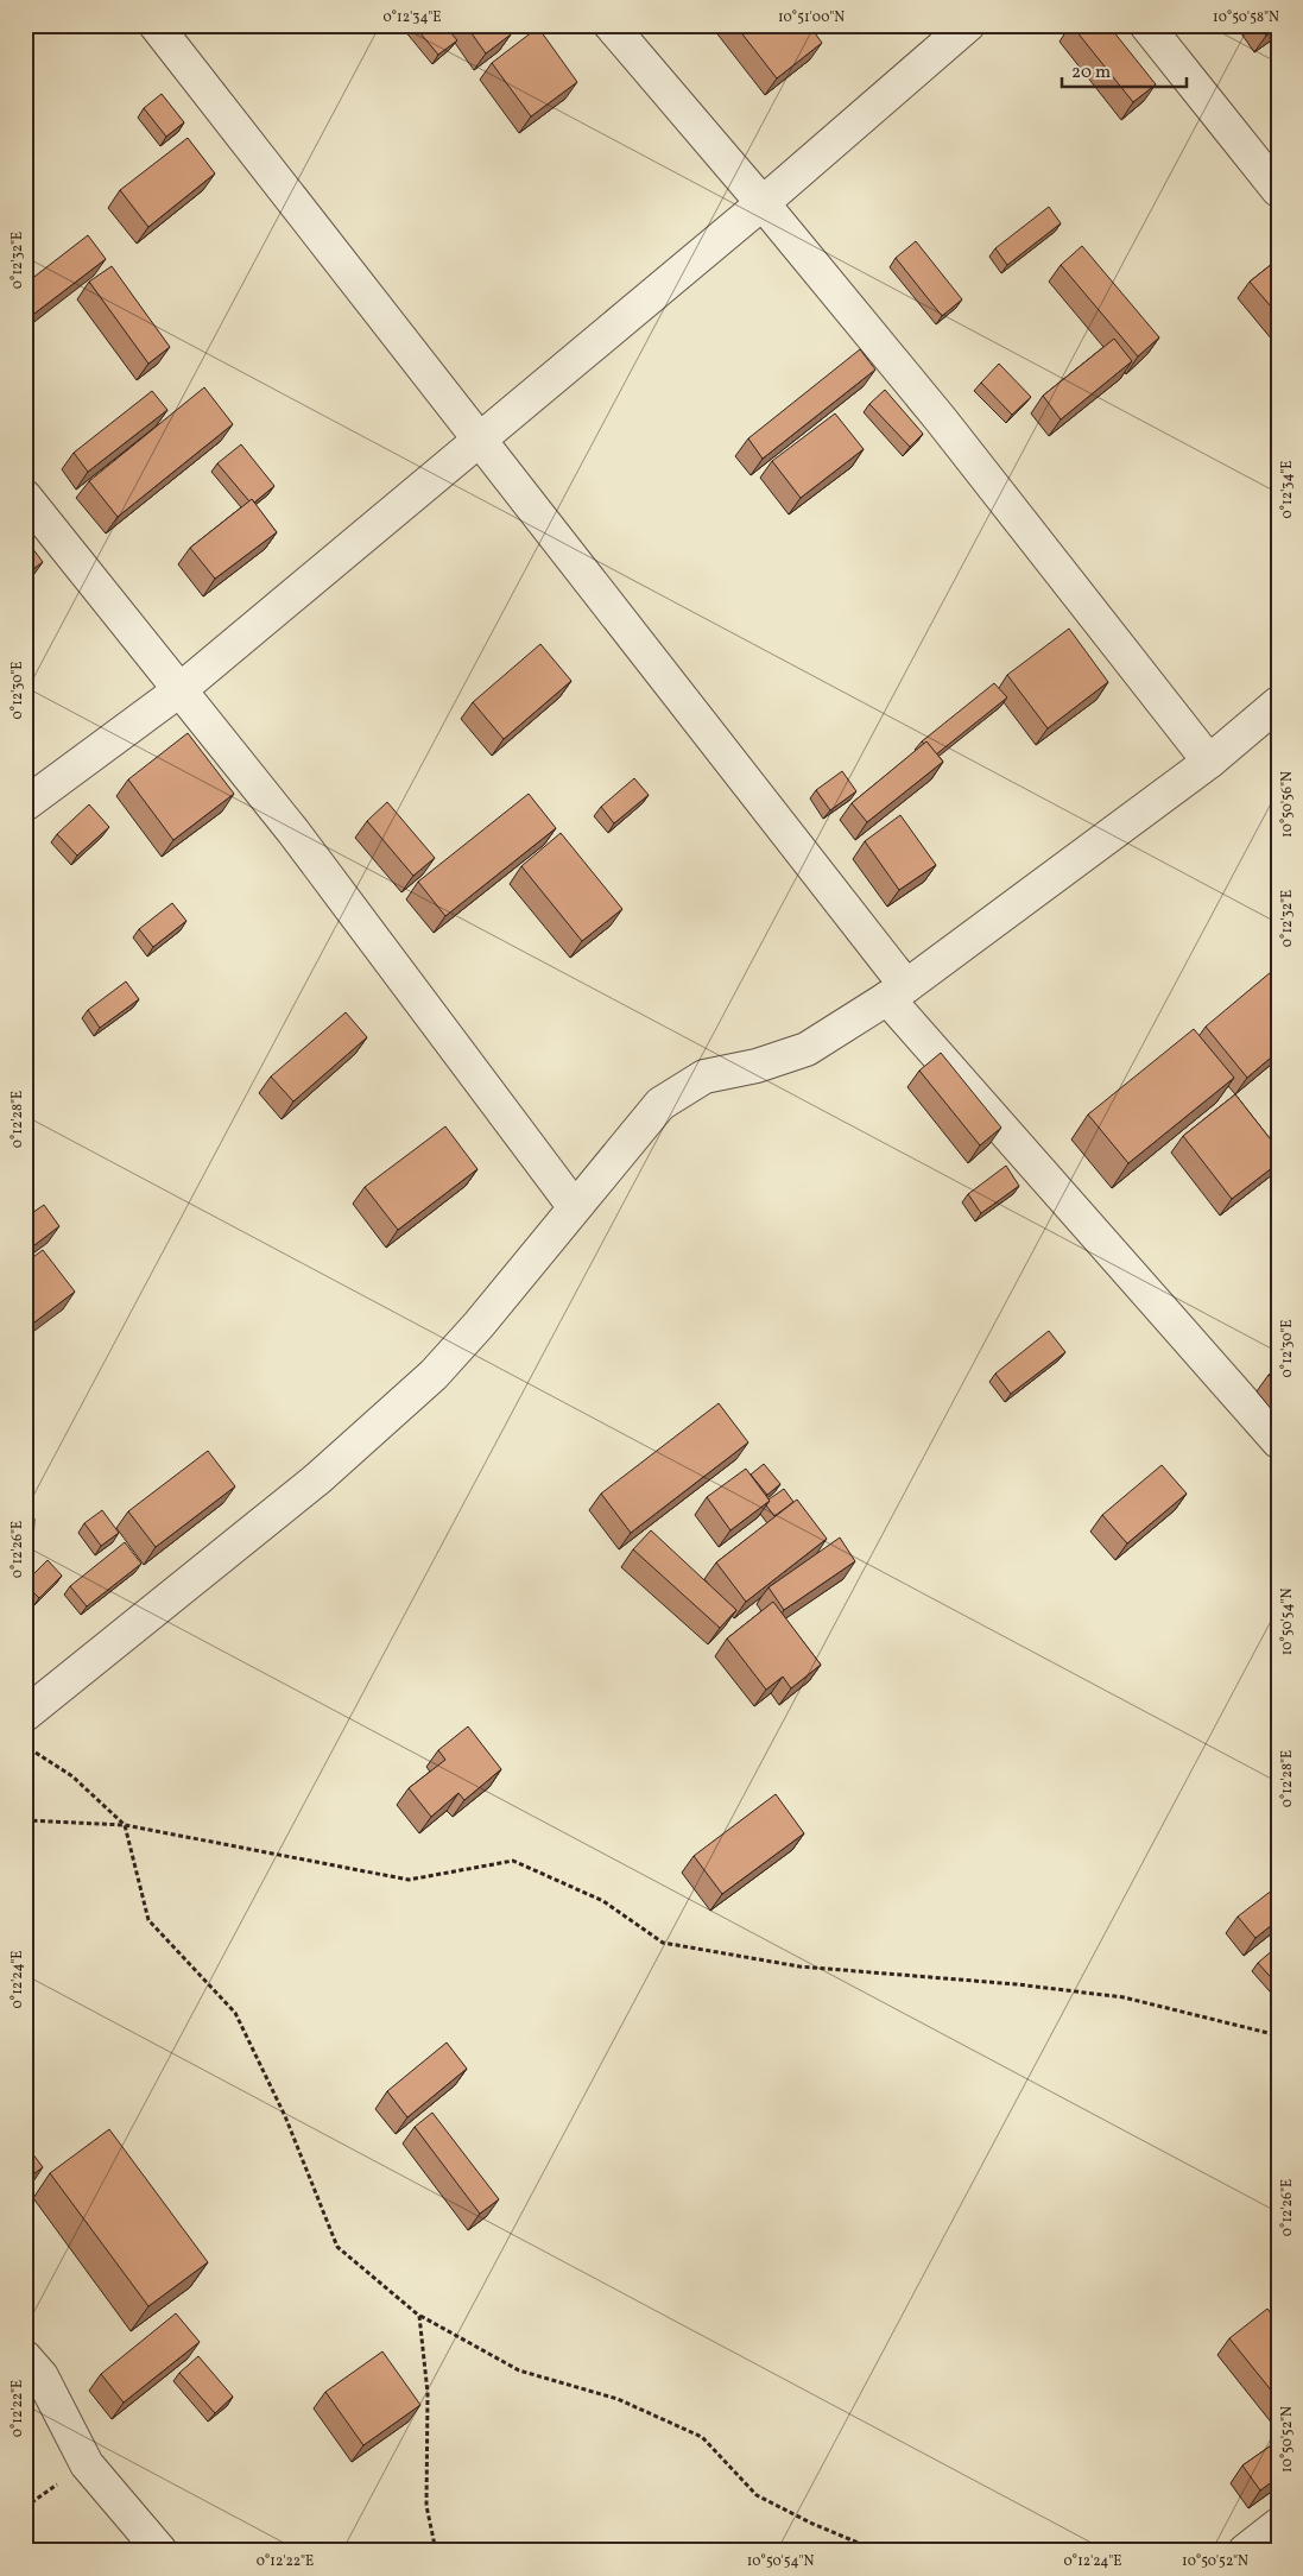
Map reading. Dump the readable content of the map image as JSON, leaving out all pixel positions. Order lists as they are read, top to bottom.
{
  "scale_bar": "20 m",
  "coordinates": [
    "0°12'34\"E",
    "10°51'00\"N",
    "10°50'58\"N",
    "0°12'32\"E",
    "0°12'30\"E",
    "10°50'56\"N",
    "0°12'28\"E",
    "0°12'26\"E",
    "10°50'54\"N",
    "0°12'24\"E",
    "0°12'22\"E",
    "10°50'52\"N"
  ]
}
